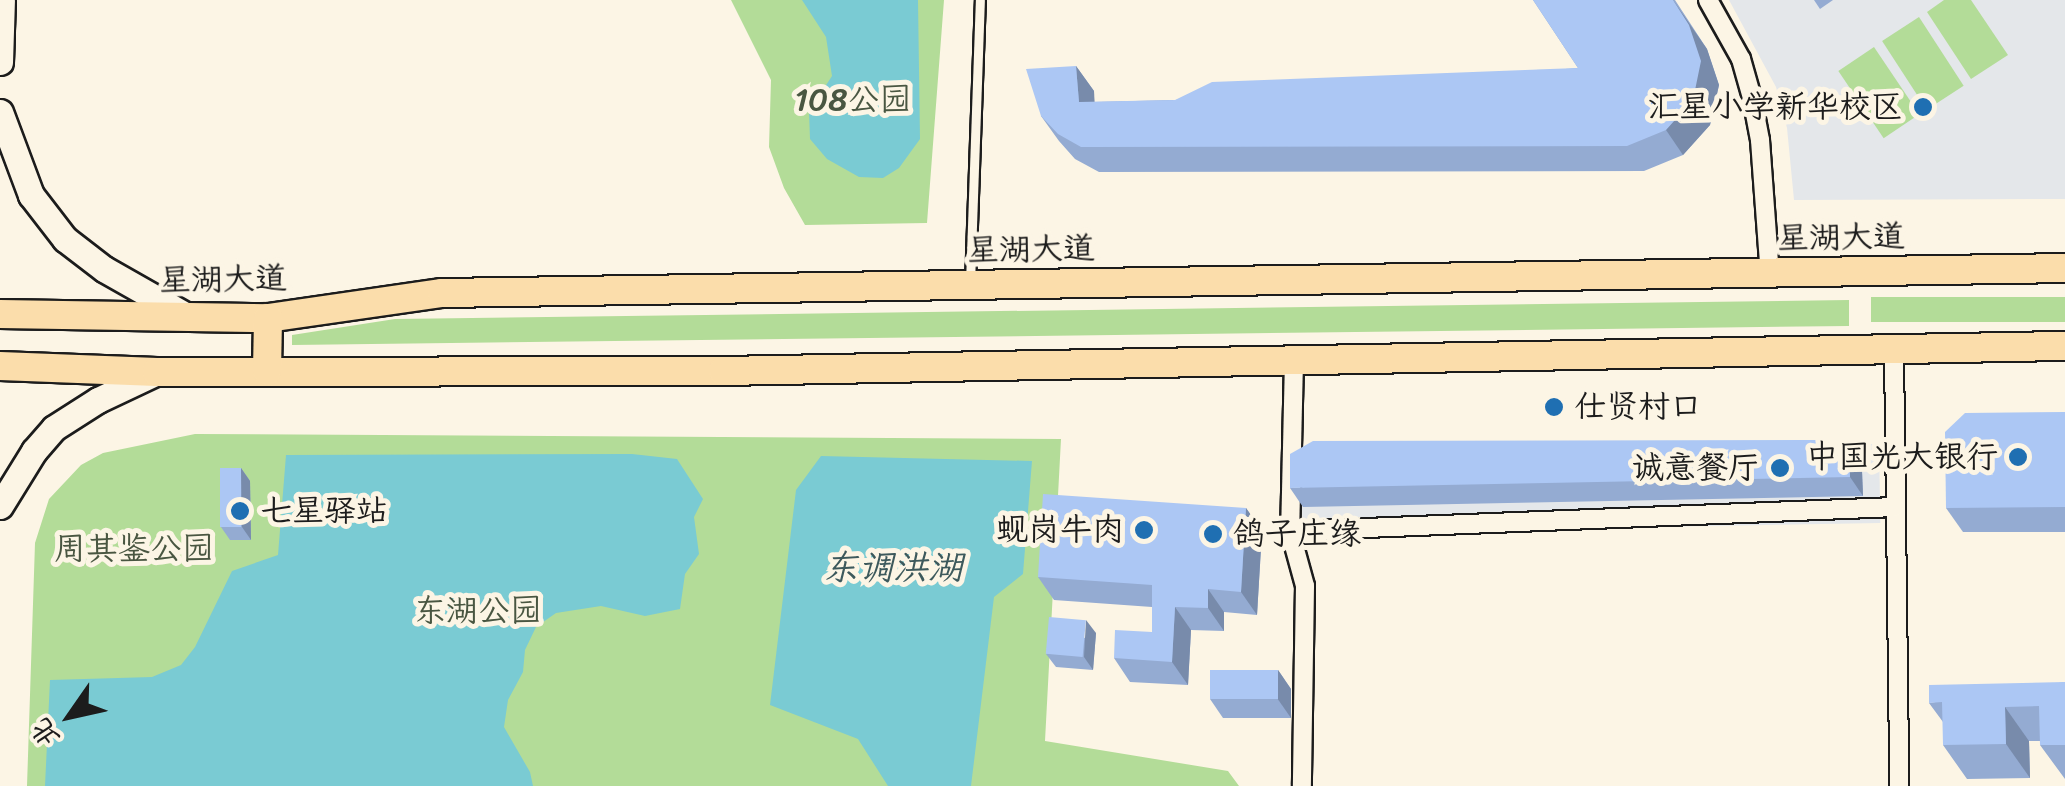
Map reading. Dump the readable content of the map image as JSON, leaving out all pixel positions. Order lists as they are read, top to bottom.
{
  "streets": {
    "main road": ["星湖大道"]
  },
  "water": ["东调洪湖"],
  "parks": ["108公园", "周其鉴公园", "东湖公园"],
  "places": [
    "汇星小学新华校区",
    "仕贤村口",
    "中国光大银行",
    "诚意餐厅",
    "七星驿站",
    "蚬岗牛肉",
    "鸽子庄缘"
  ],
  "north": "bottom left"
}
